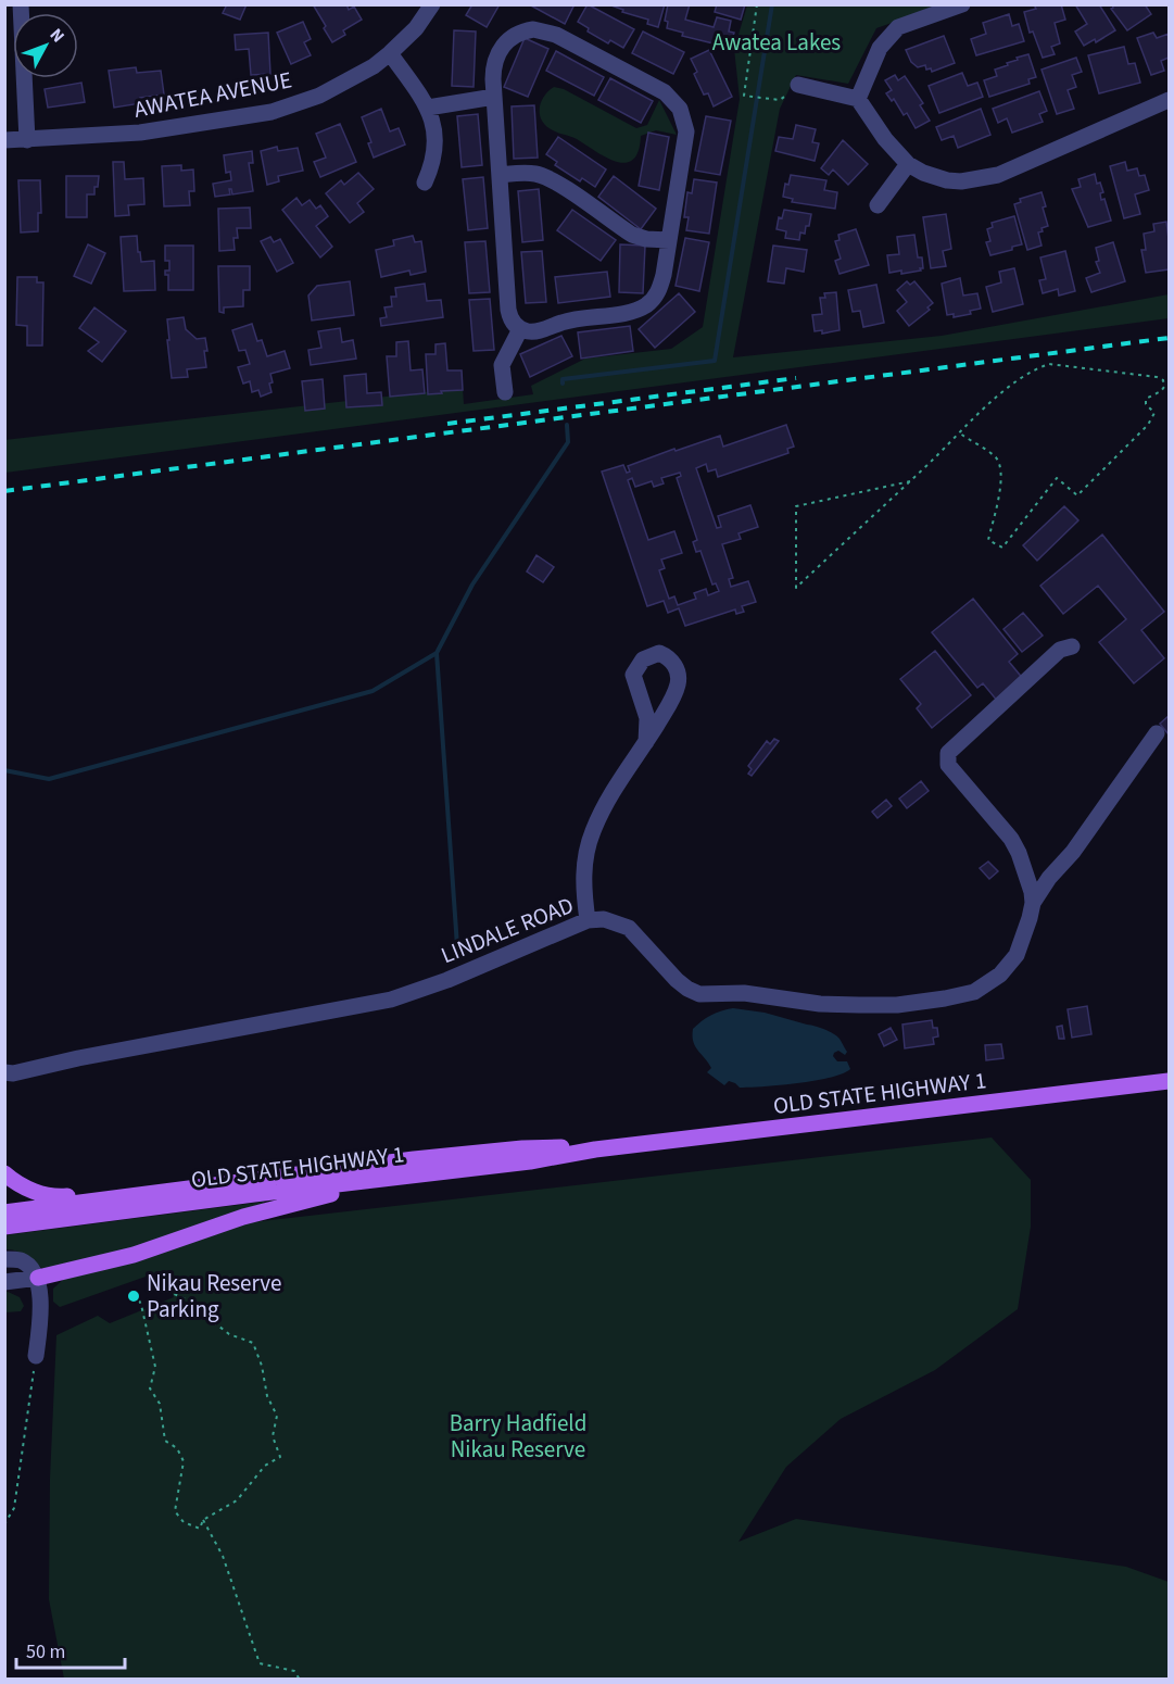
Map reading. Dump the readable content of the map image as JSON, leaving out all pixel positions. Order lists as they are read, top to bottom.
{
  "streets": {
    "main road": ["OLD STATE HIGHWAY 1"],
    "street": ["AWATEA AVENUE", "LINDALE ROAD"]
  },
  "parks": ["Awatea Lakes", "Barry Hadfield Nikau Reserve"],
  "places": ["Nikau Reserve Parking"],
  "scale_bar": "50 m",
  "north": "top right"
}
